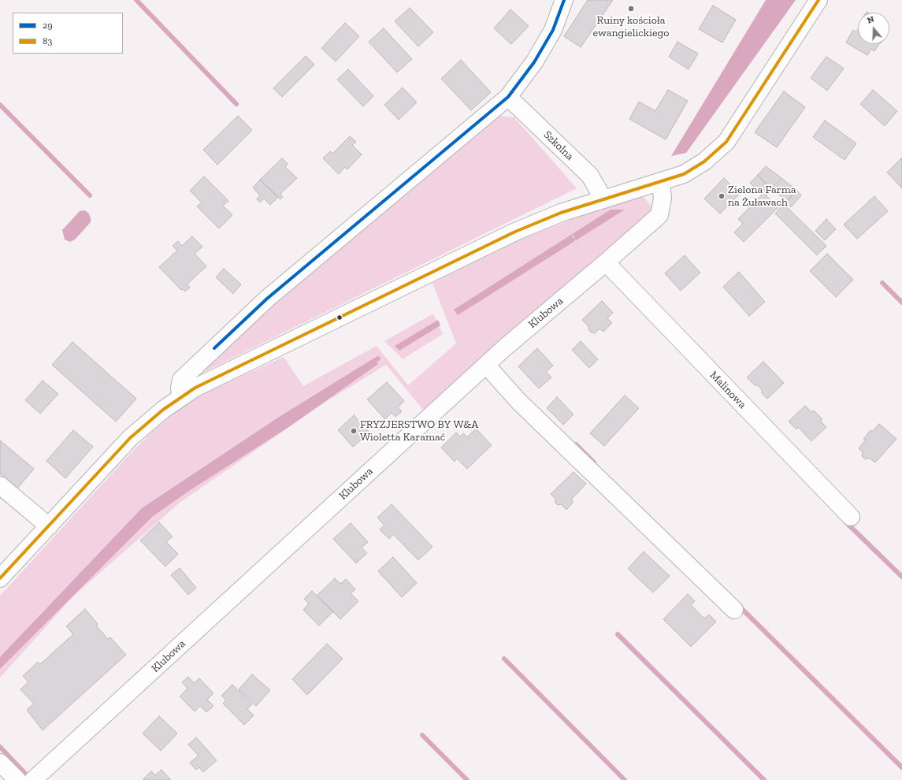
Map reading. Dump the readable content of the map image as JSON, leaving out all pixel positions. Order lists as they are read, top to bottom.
{
  "streets": {
    "street": ["Szkolna", "Klubowa", "Malinowa"]
  },
  "crossings": [
    ["Klubowa", "Malinowa"]
  ],
  "places": ["Ruiny kościoła ewangielickiego", "Zielona Farma na Żuławach", "FRYZJERSTWO BY W&A Wioletta Karamać"],
  "lines": ["transit line 29", "transit line 83"],
  "legend": ["29", "83"],
  "north": "top"
}
